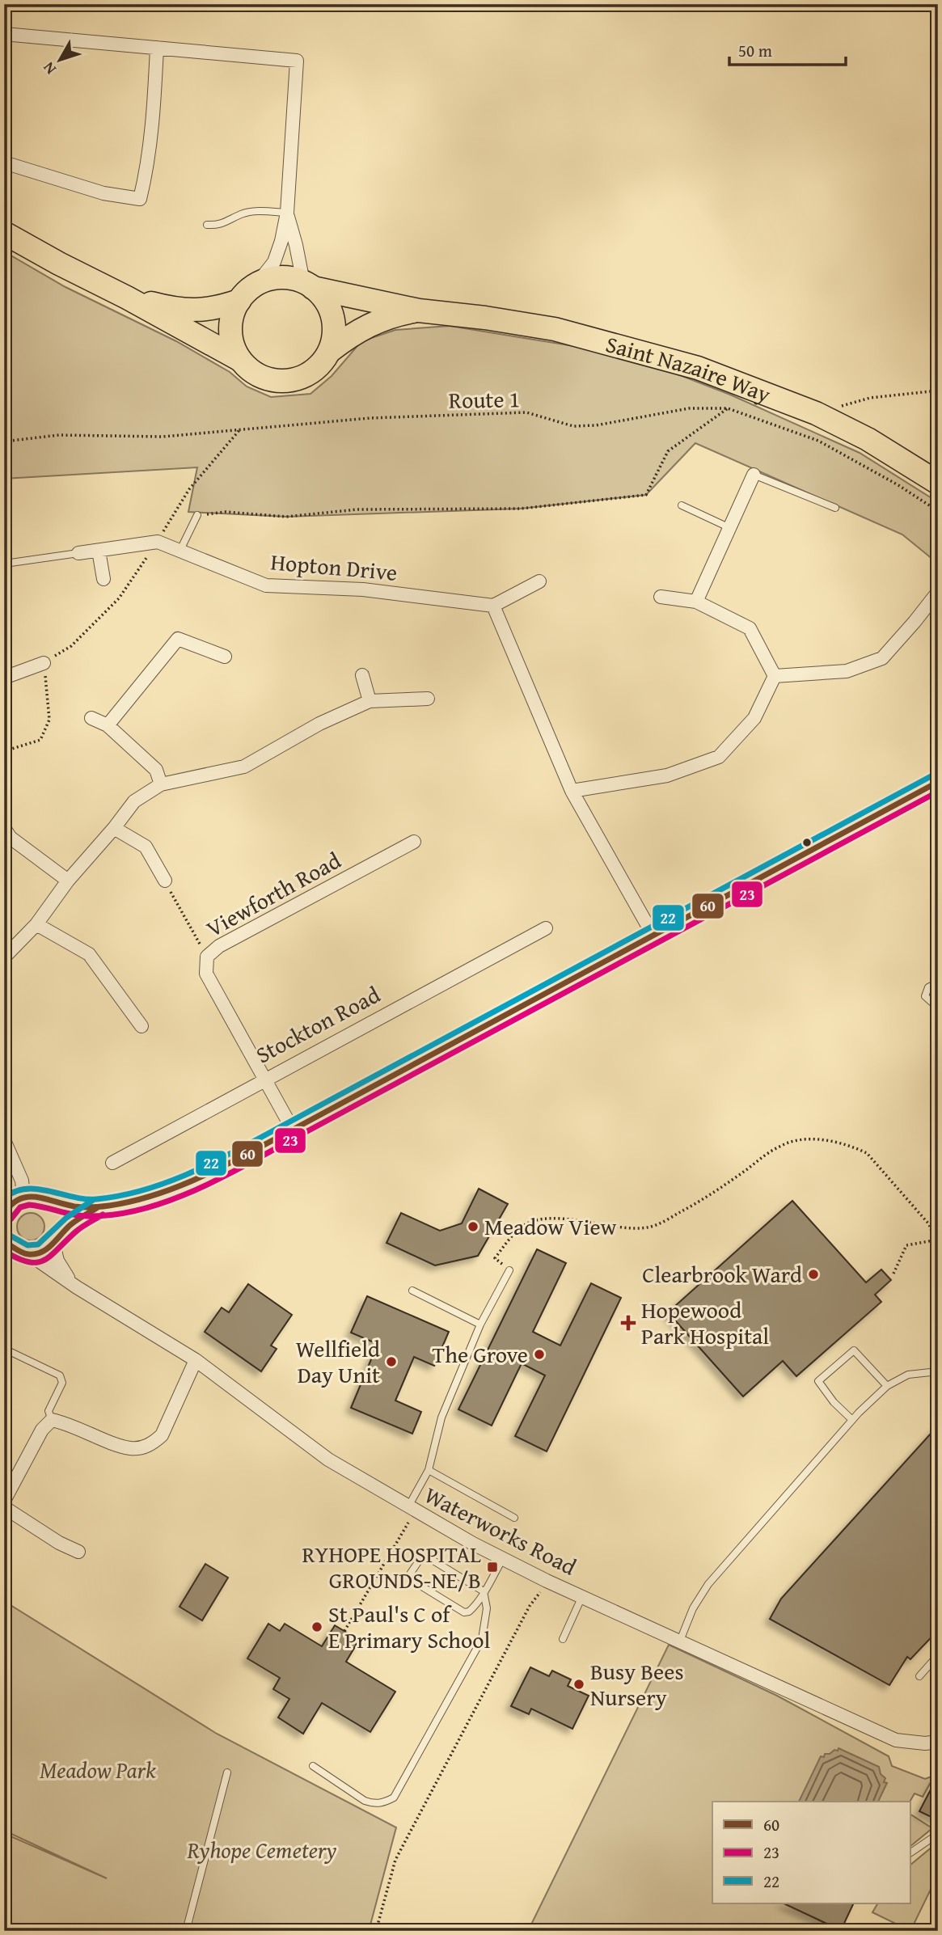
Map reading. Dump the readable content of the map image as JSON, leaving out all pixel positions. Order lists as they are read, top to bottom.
{
  "streets": {
    "highway": ["Saint Nazaire Way"],
    "street": [
      "Hopton Drive",
      "Viewforth Road",
      "Stockton Road",
      "Waterworks Road"
    ],
    "path": ["Route 1"]
  },
  "crossings": [
    ["Viewforth Road", "Stockton Road"]
  ],
  "parks": ["Meadow Park", "Ryhope Cemetery"],
  "places": {
    "other": [
      "Meadow View",
      "Clearbrook Ward",
      "The Grove",
      "Wellfield Day Unit",
      "St Paul's C of E Primary School",
      "Busy Bees Nursery"
    ],
    "health": ["Hopewood Park Hospital"],
    "transit": ["RYHOPE HOSPITAL GROUNDS-NE/B"]
  },
  "lines": ["transit line 22", "transit line 60", "transit line 23"],
  "legend": ["60", "23", "22"],
  "scale_bar": "50 m",
  "north": "bottom left"
}
